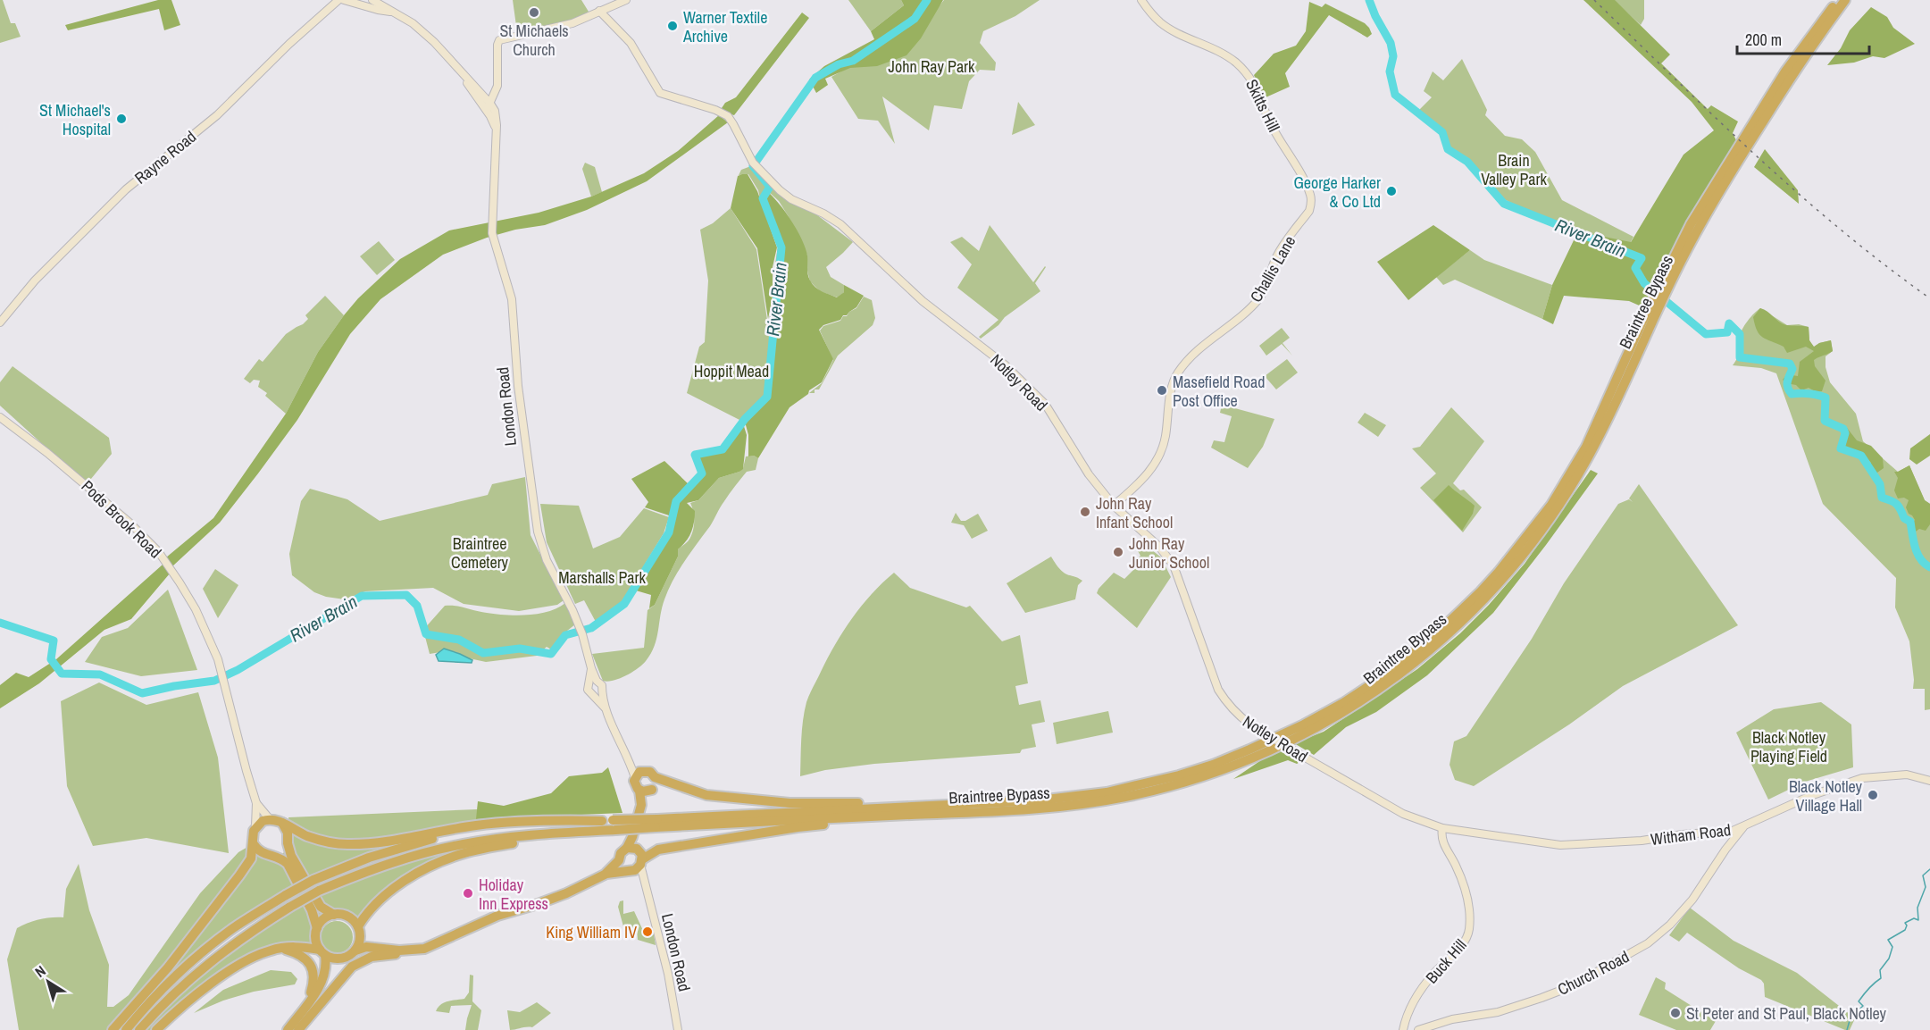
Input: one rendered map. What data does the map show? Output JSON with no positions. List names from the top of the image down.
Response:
{
  "streets": {
    "highway": ["Braintree Bypass"],
    "street": [
      "Skitts Hill",
      "Rayne Road",
      "Challis Lane",
      "Notley Road",
      "London Road",
      "Pods Brook Road",
      "Witham Road",
      "Buck Hill",
      "Church Road"
    ]
  },
  "crossings": [
    ["Skitts Hill", "Challis Lane"],
    ["Challis Lane", "Notley Road"],
    ["Notley Road", "Witham Road"],
    ["Notley Road", "Buck Hill"],
    ["Witham Road", "Buck Hill"],
    ["Witham Road", "Church Road"]
  ],
  "water": ["River Brain"],
  "parks": [
    "John Ray Park",
    "Brain Valley Park",
    "Hoppit Mead",
    "Braintree Cemetery",
    "Marshalls Park",
    "Black Notley Playing Field"
  ],
  "places": [
    "St Michaels Church",
    "Warner Textile Archive",
    "St Michael's Hospital",
    "George Harker & Co Ltd",
    "Masefield Road Post Office",
    "John Ray Infant School",
    "John Ray Junior School",
    "Black Notley Village Hall",
    "Holiday Inn Express",
    "King William IV",
    "St Peter and St Paul, Black Notley"
  ],
  "scale_bar": "200 m",
  "north": "top left"
}
